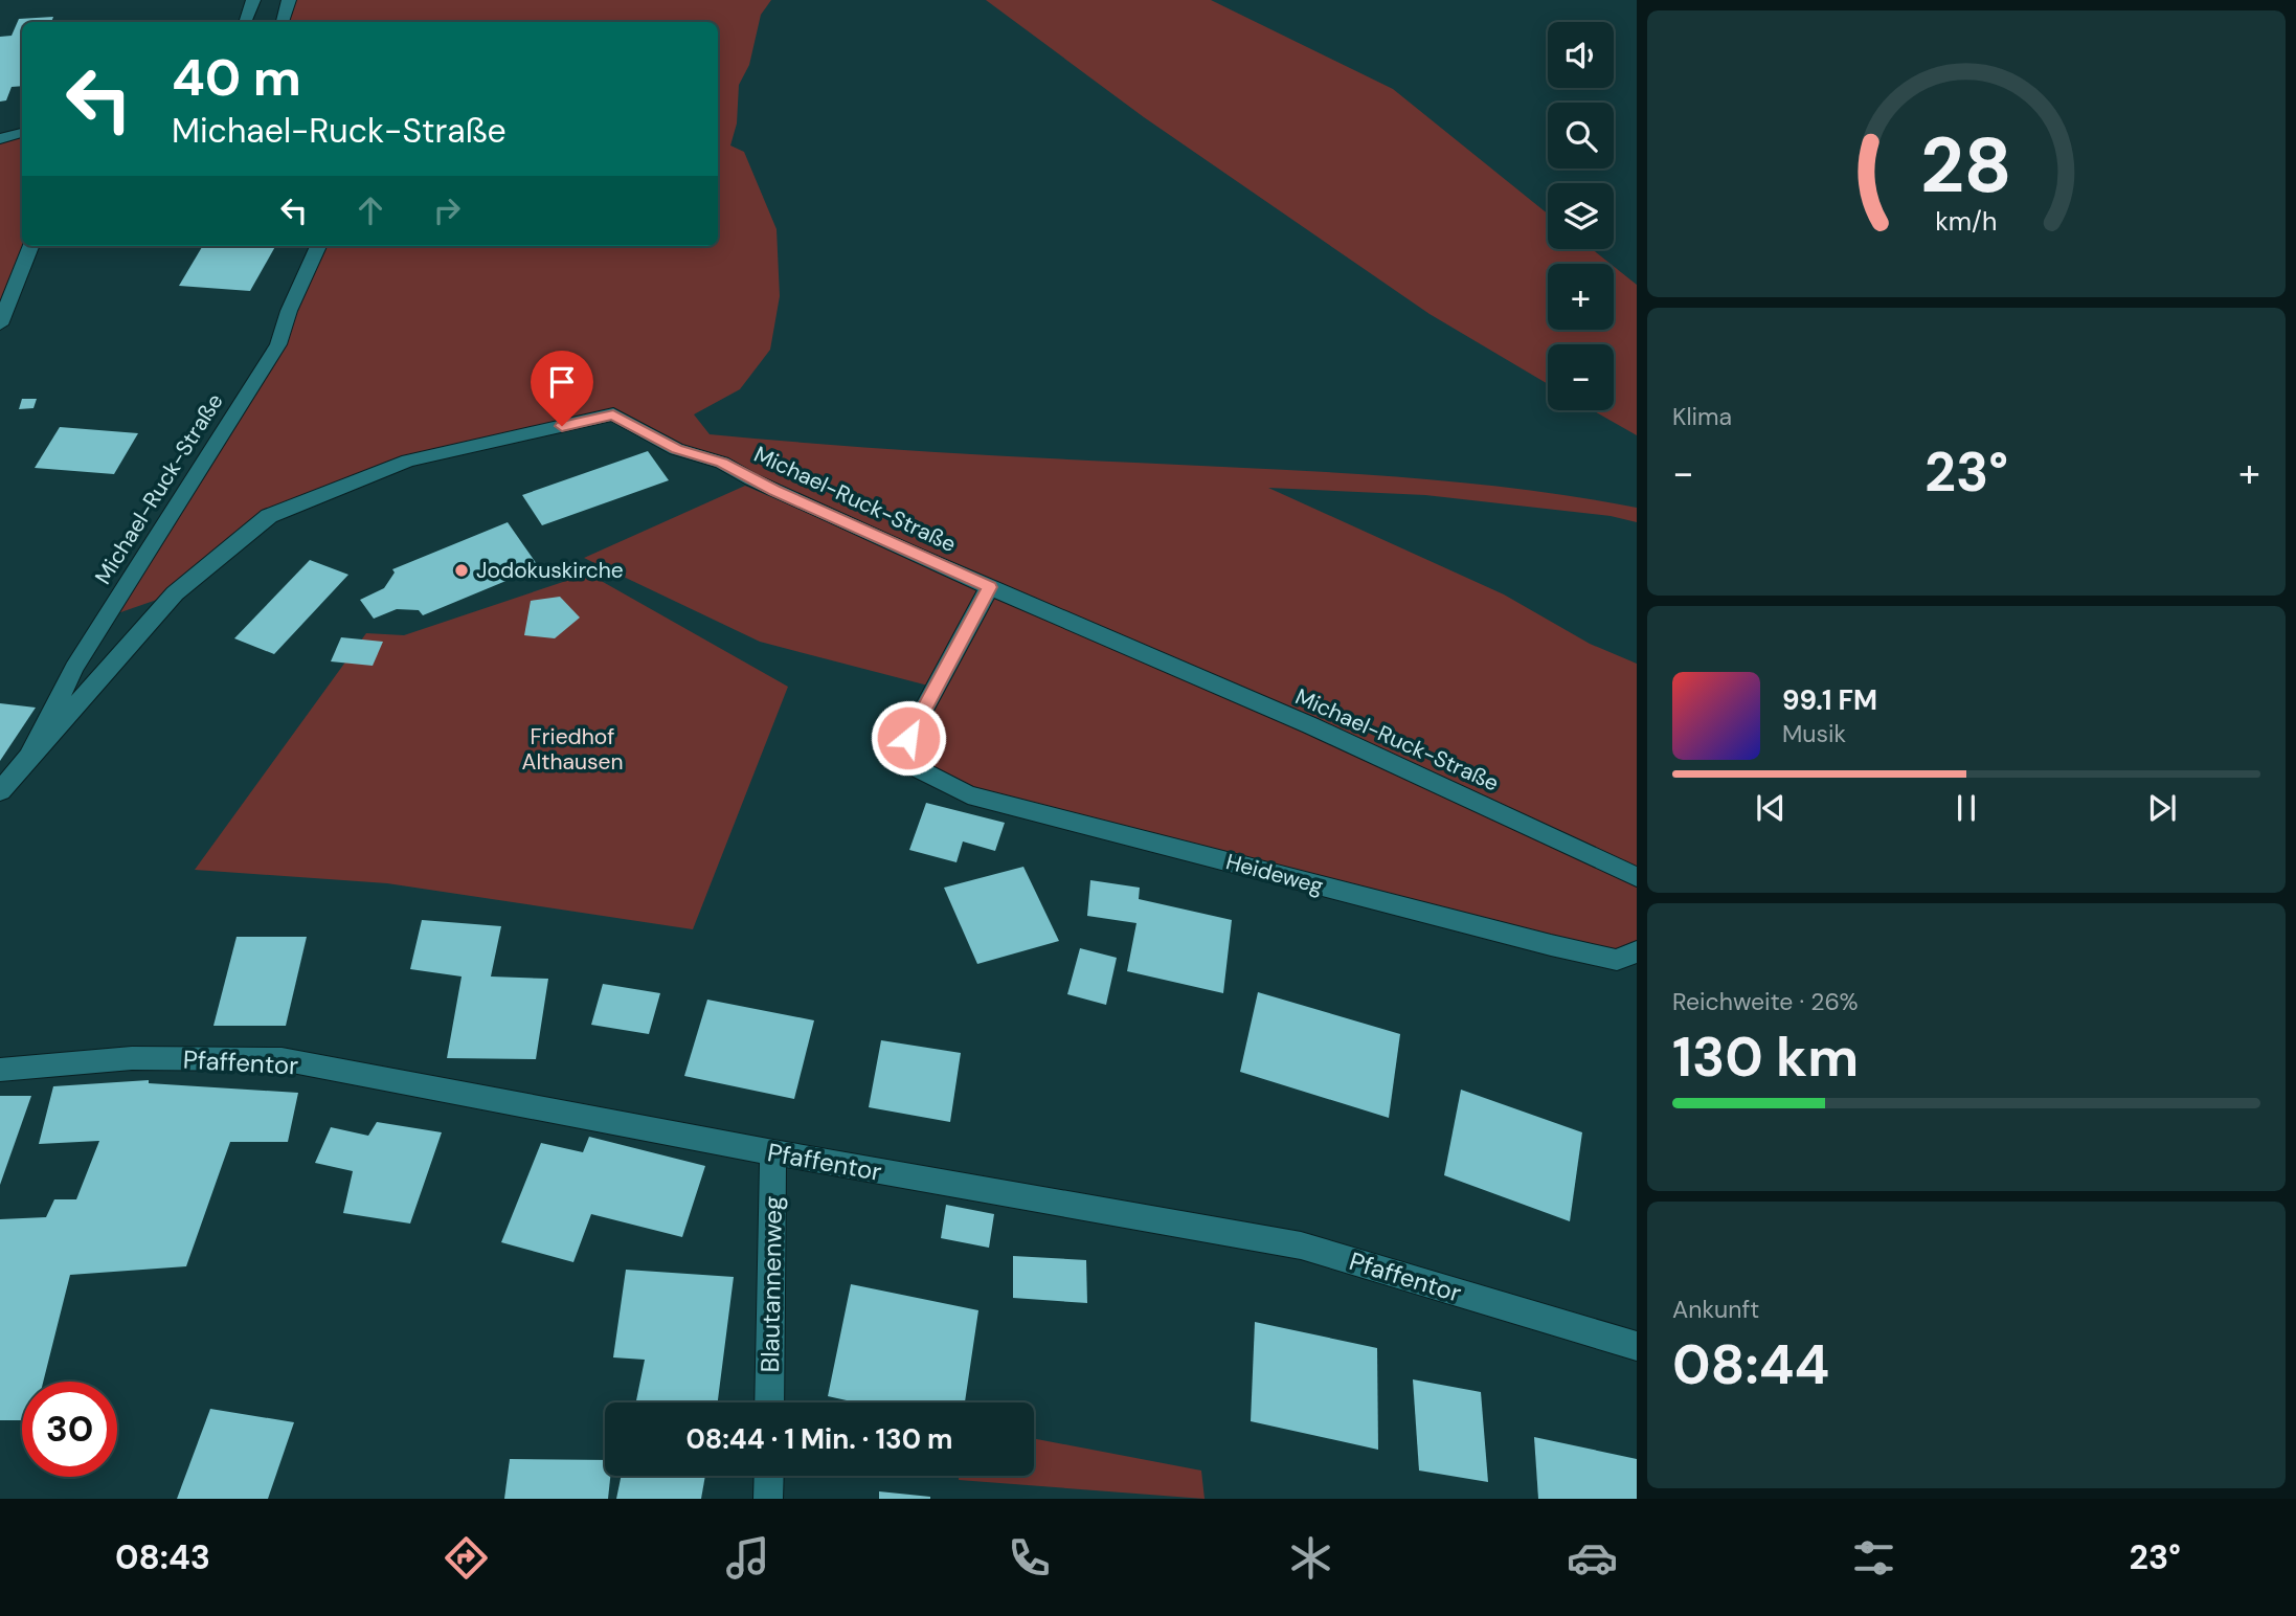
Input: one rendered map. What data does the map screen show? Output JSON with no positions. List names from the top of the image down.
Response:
{
  "streets": {
    "street": [
      "Michael-Ruck-Straße",
      "Heideweg",
      "Pfaffentor",
      "Blautannenweg"
    ]
  },
  "crossings": [
    ["Michael-Ruck-Straße", "Heideweg"],
    ["Pfaffentor", "Blautannenweg"]
  ],
  "parks": ["Friedhof Althausen"],
  "places": ["Jodokuskirche"],
  "page": {
    "map_buttons": ["+", "−"],
    "turn": ["40 m", "Michael-Ruck-Straße"],
    "tile": [
      "Klima",
      ["Reichweite · 26%", "130 km"],
      ["Ankunft", "08:44"]
    ],
    "heat": ["−", "23°", "+"],
    "song": ["99.1 FM", "Musik"],
    "limit": "30",
    "trip": "08:44 · 1 Min. · 130 m",
    "tabs": ["08:43", "23°"],
    "gauge": ["28", "km/h"]
  }
}
